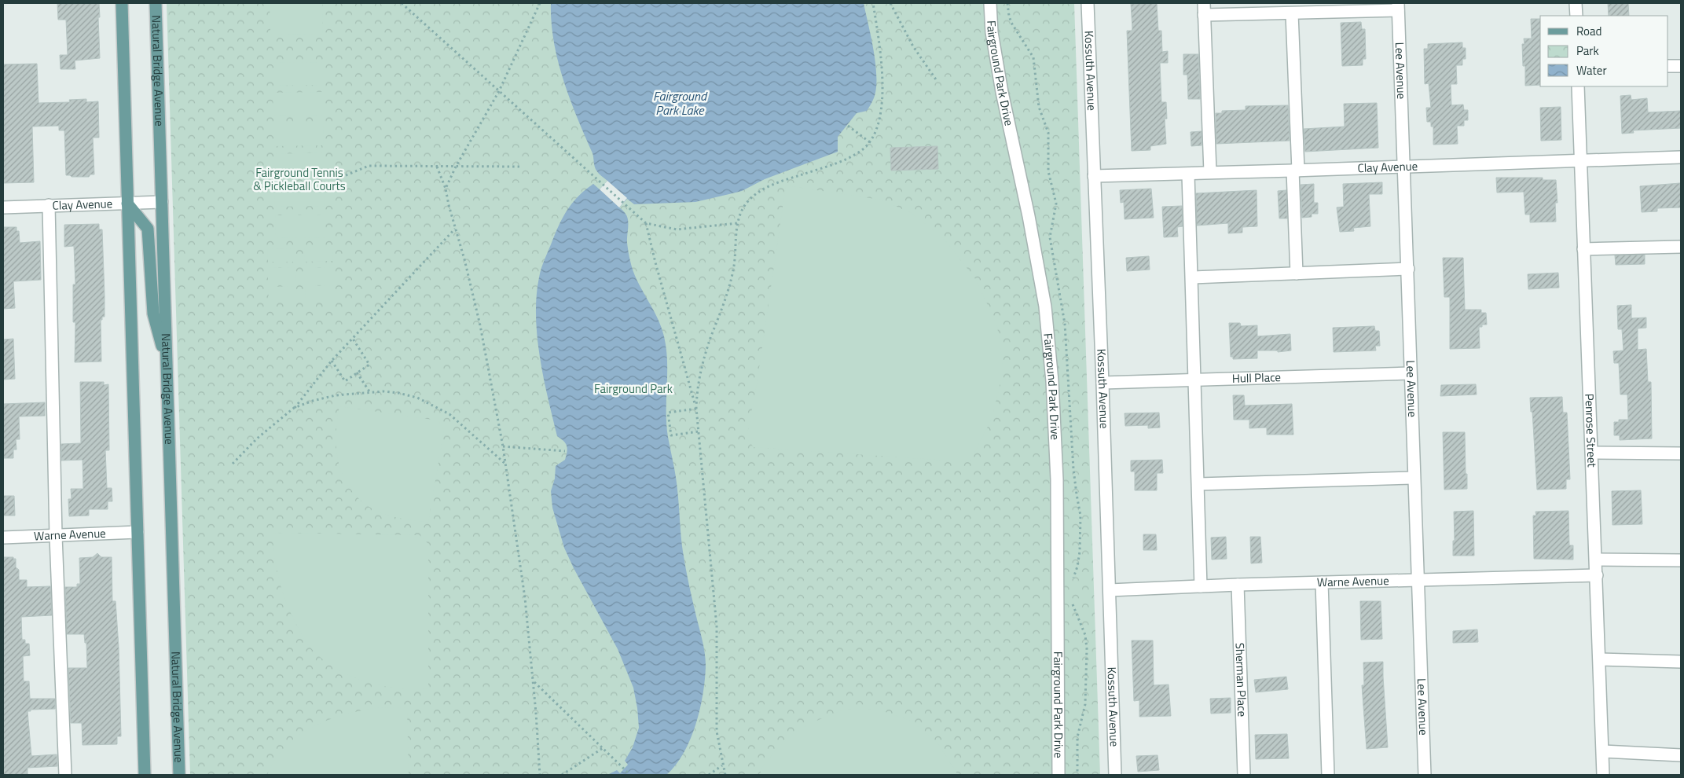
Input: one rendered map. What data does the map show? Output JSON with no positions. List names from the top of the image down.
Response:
{
  "streets": {
    "main road": ["Natural Bridge Avenue"],
    "street": [
      "Kossuth Avenue",
      "Lee Avenue",
      "Fairground Park Drive",
      "Clay Avenue",
      "Hull Place",
      "Penrose Street",
      "Warne Avenue",
      "Sherman Place"
    ]
  },
  "crossings": [
    ["Natural Bridge Avenue", "Clay Avenue"],
    ["Kossuth Avenue", "Clay Avenue"],
    ["Kossuth Avenue", "Hull Place"],
    ["Kossuth Avenue", "Warne Avenue"],
    ["Lee Avenue", "Clay Avenue"],
    ["Lee Avenue", "Hull Place"],
    ["Lee Avenue", "Warne Avenue"],
    ["Clay Avenue", "Penrose Street"],
    ["Penrose Street", "Warne Avenue"],
    ["Warne Avenue", "Sherman Place"]
  ],
  "water": ["Fairground Park Lake"],
  "parks": ["Fairground Tennis & Pickleball Courts", "Fairground Park"],
  "legend": ["Road", "Park", "Water"]
}
